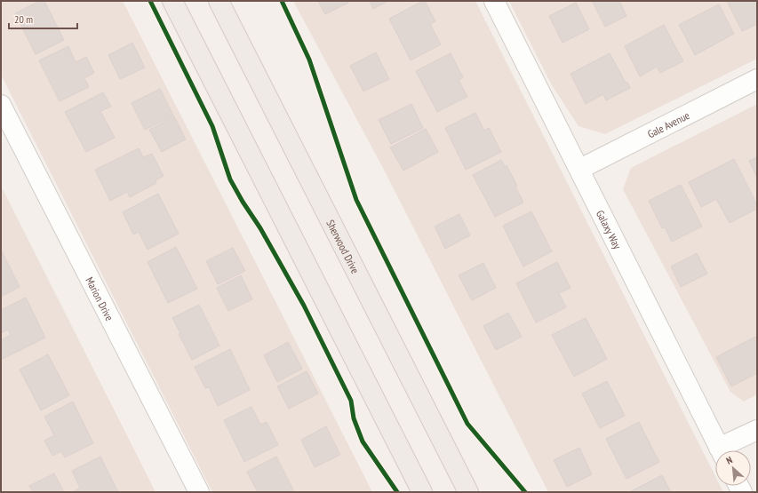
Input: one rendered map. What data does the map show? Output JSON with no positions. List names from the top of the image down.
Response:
{
  "streets": {
    "main road": ["Sherwood Drive"],
    "street": ["Gale Avenue", "Galaxy Way", "Marion Drive"]
  },
  "crossings": [
    ["Gale Avenue", "Galaxy Way"]
  ],
  "scale_bar": "20 m",
  "north": "top left"
}
